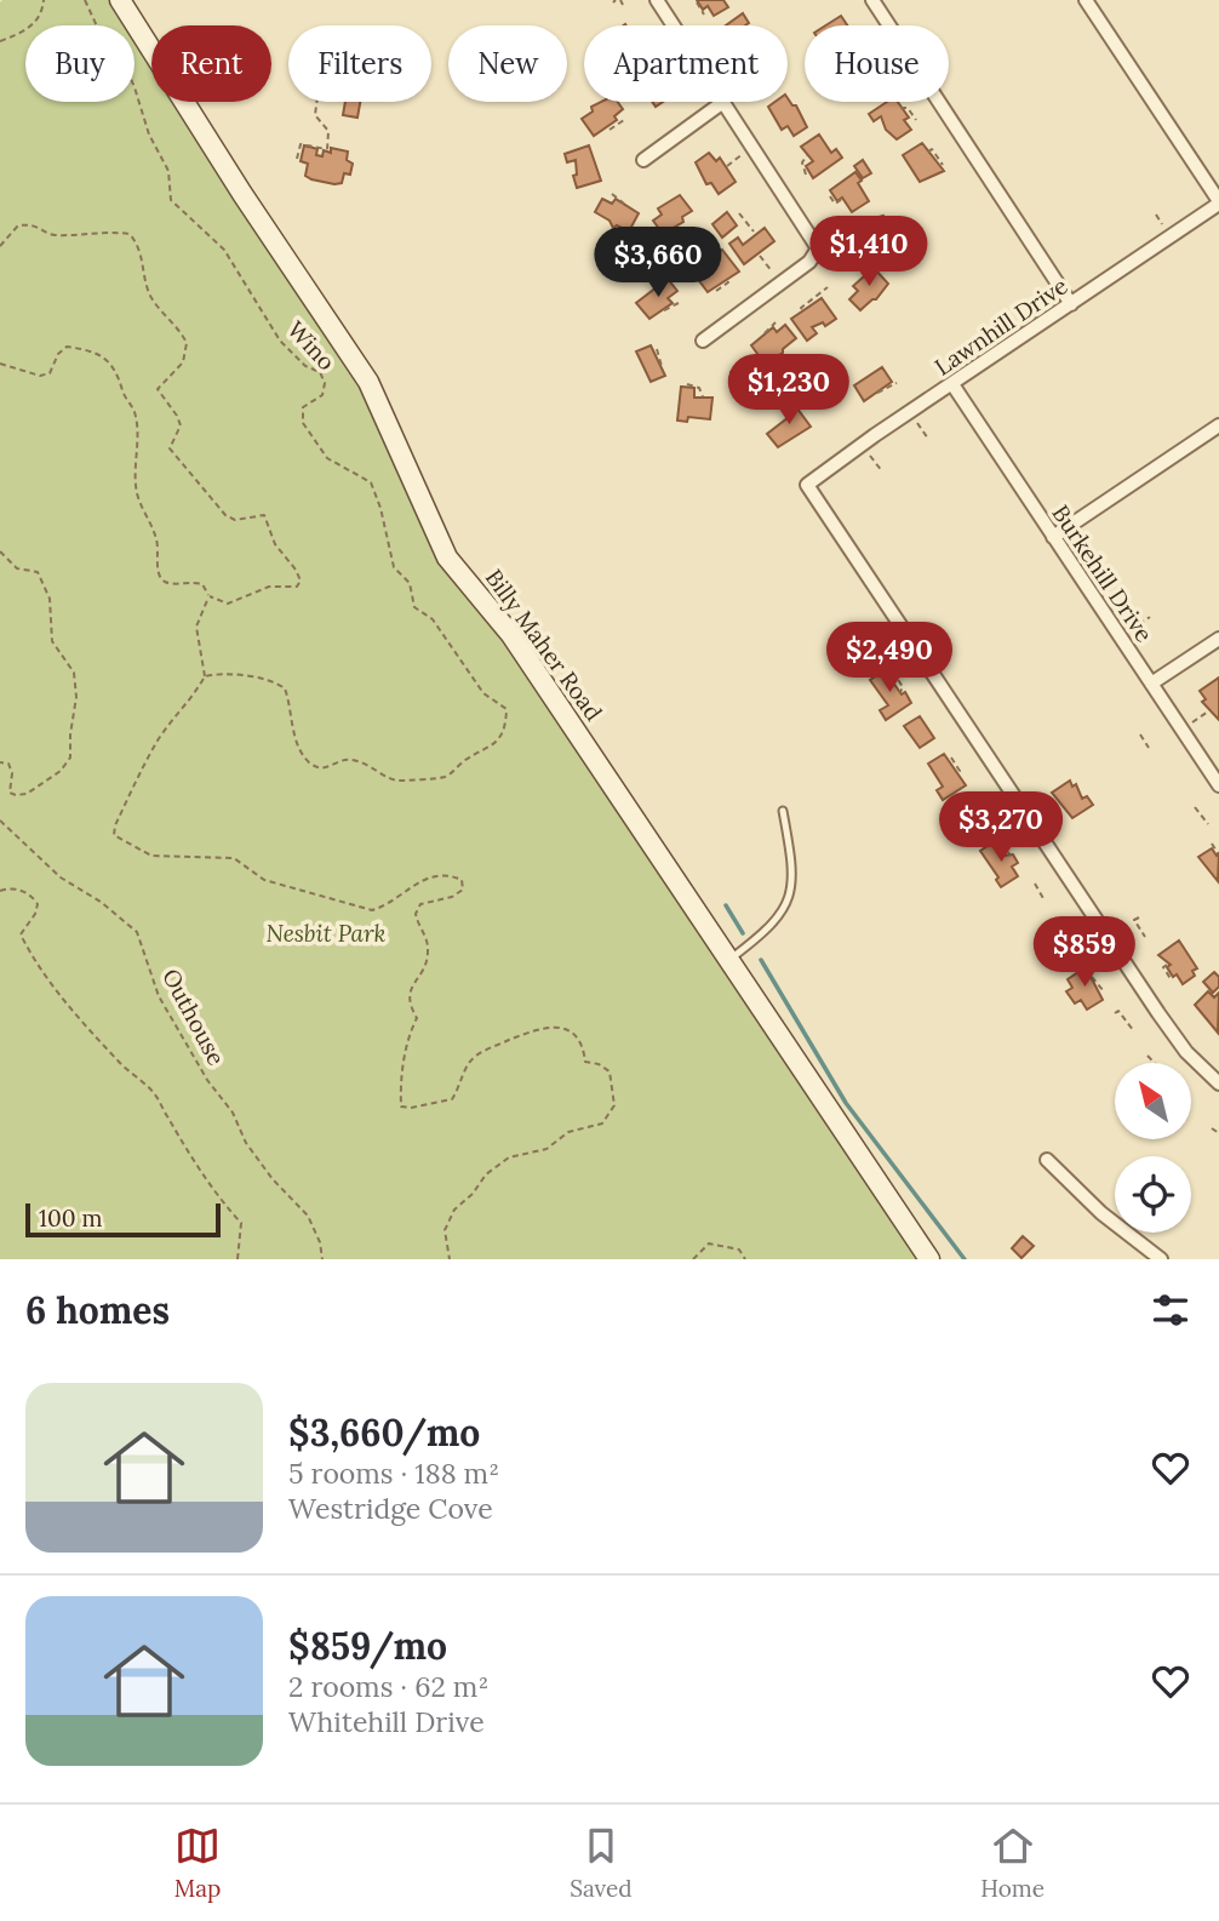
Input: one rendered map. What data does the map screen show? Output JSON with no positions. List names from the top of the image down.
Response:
{
  "streets": {
    "main road": ["Billy Maher Road"],
    "street": ["Lawnhill Drive", "Burkehill Drive"],
    "path": ["Wino", "Outhouse"]
  },
  "crossings": [
    ["Lawnhill Drive", "Burkehill Drive"]
  ],
  "parks": ["Nesbit Park"],
  "scale_bar": "100 m",
  "north": "top left",
  "page": {
    "chip": [
      "Buy",
      "Rent",
      "Filters",
      "New",
      "Apartment",
      "House"
    ],
    "price": [
      "$1,410",
      "$3,660",
      "$1,230",
      "$2,490",
      "$3,270",
      "$859"
    ],
    "scale": "100 m",
    "heading": "6 homes",
    "list": [
      {
        "name": "$3,660/mo",
        "note": "5 rooms · 188 m² · Westridge Cove"
      },
      {
        "name": "$859/mo",
        "note": "2 rooms · 62 m² · Whitehill Drive"
      }
    ],
    "tabs": ["Map", "Saved", "Home"]
  }
}
